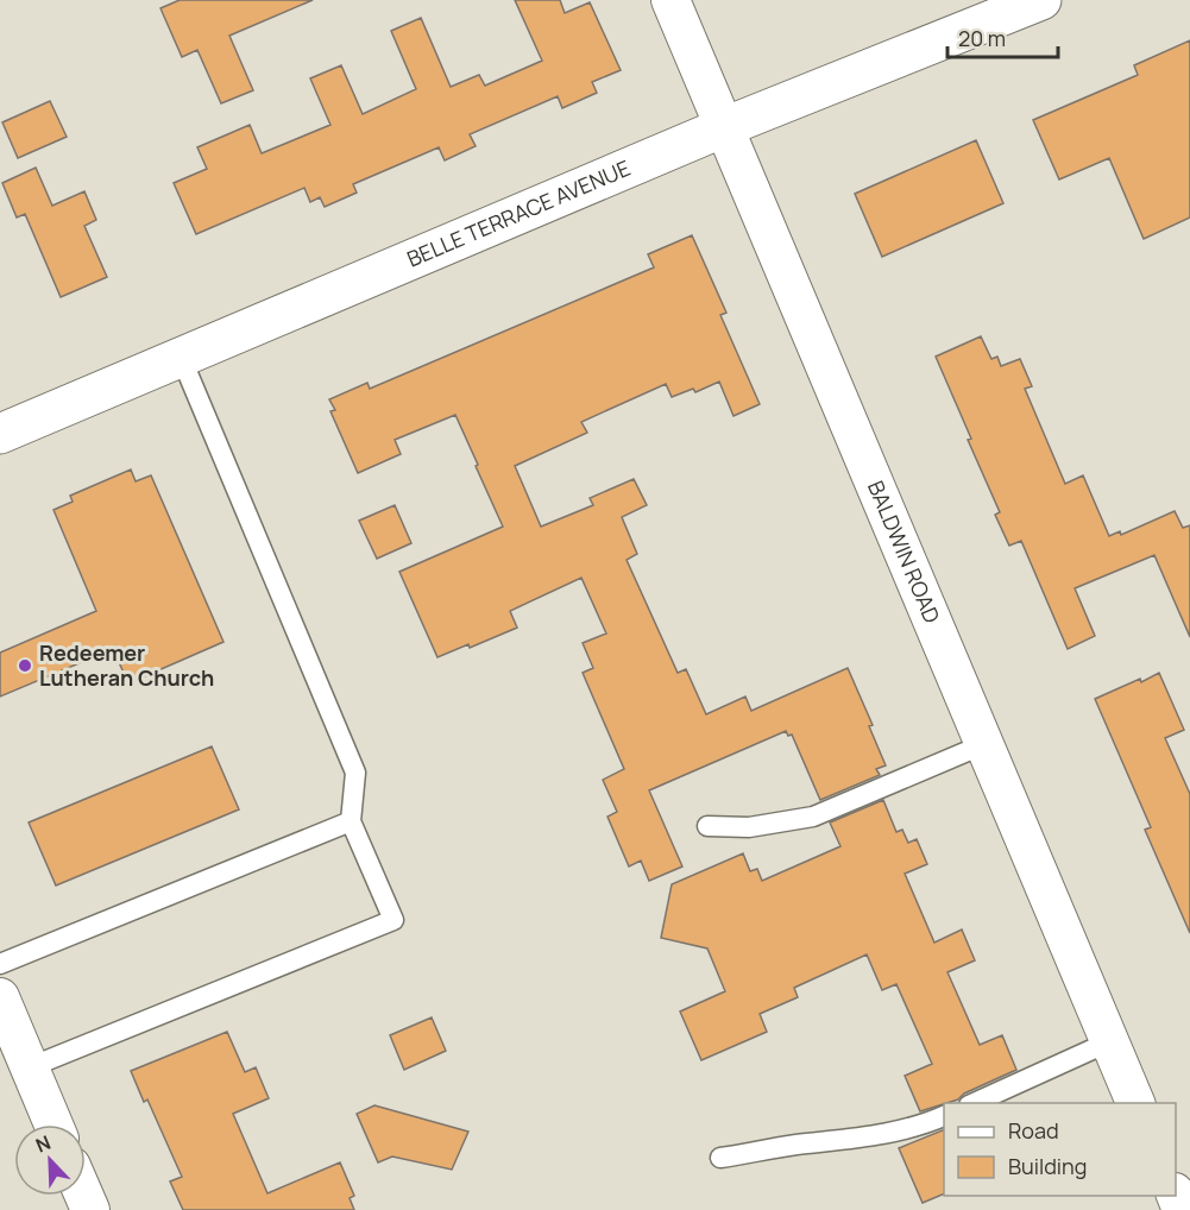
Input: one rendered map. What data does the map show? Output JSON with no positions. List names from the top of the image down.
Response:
{
  "streets": {
    "street": ["BELLE TERRACE AVENUE", "BALDWIN ROAD"]
  },
  "crossings": [
    ["BELLE TERRACE AVENUE", "BALDWIN ROAD"]
  ],
  "places": ["Redeemer Lutheran Church"],
  "legend": ["Road", "Building"],
  "scale_bar": "20 m",
  "north": "top left"
}
